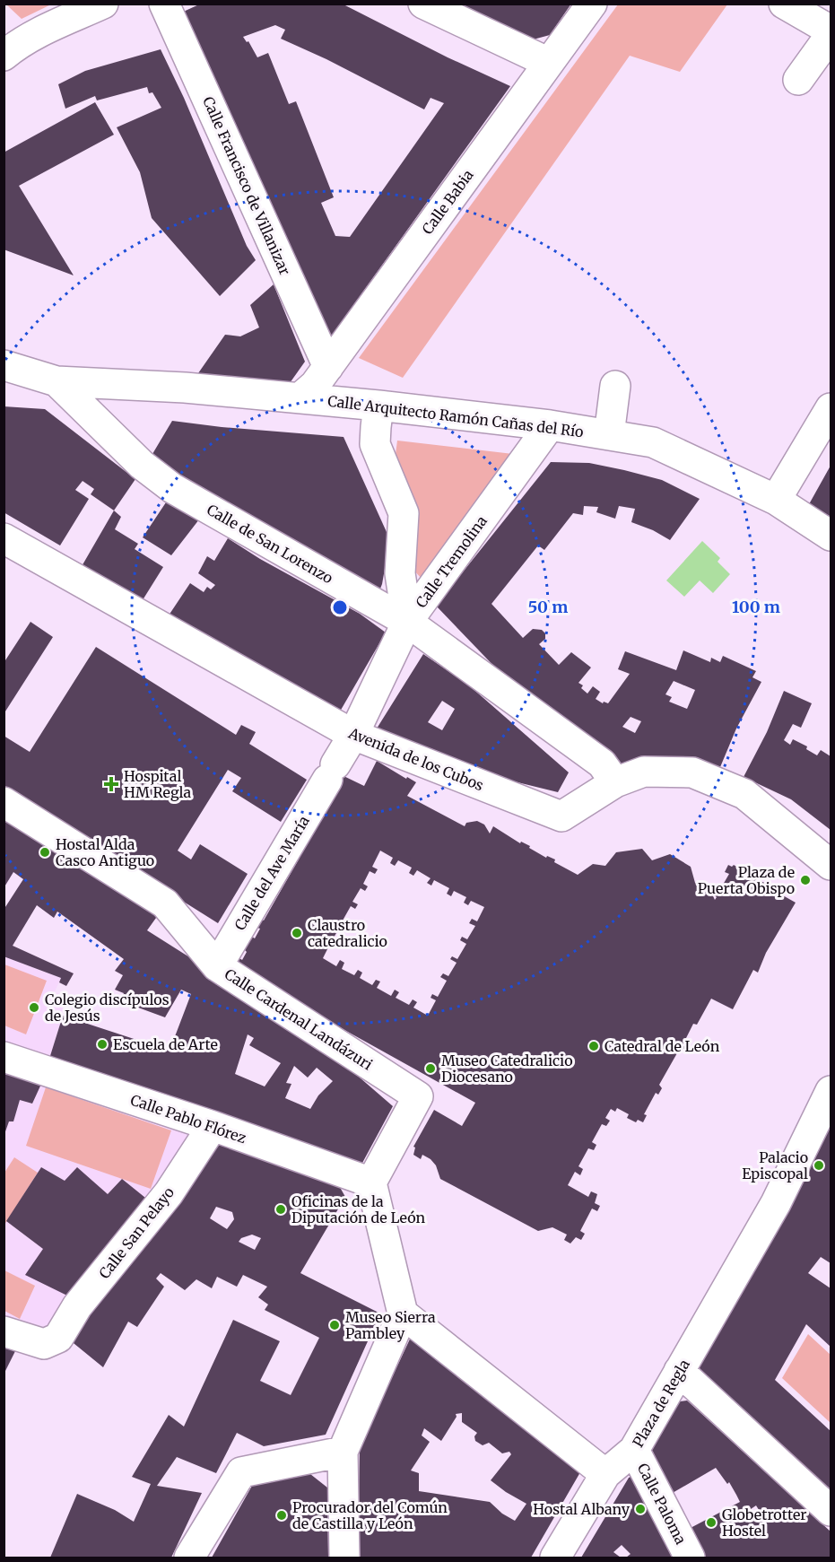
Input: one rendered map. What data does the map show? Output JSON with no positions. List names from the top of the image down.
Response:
{
  "streets": {
    "street": [
      "Calle Francisco de Villanizar",
      "Calle Babia",
      "Calle Arquitecto Ramón Cañas del Río",
      "Calle de San Lorenzo",
      "Calle Tremolina",
      "Avenida de los Cubos",
      "Calle del Ave María",
      "Calle Cardenal Landázuri",
      "Calle Pablo Flórez",
      "Calle San Pelayo",
      "Plaza de Regla",
      "Calle Paloma"
    ]
  },
  "crossings": [
    ["Calle Francisco de Villanizar", "Calle Babia"],
    ["Calle Babia", "Calle Arquitecto Ramón Cañas del Río"],
    ["Calle Arquitecto Ramón Cañas del Río", "Calle de San Lorenzo"],
    ["Calle Arquitecto Ramón Cañas del Río", "Calle Tremolina"],
    ["Calle de San Lorenzo", "Calle Tremolina"],
    ["Calle de San Lorenzo", "Avenida de los Cubos"],
    ["Calle de San Lorenzo", "Calle del Ave María"],
    ["Calle Tremolina", "Calle del Ave María"],
    ["Avenida de los Cubos", "Calle del Ave María"],
    ["Calle del Ave María", "Calle Cardenal Landázuri"],
    ["Calle Cardenal Landázuri", "Calle Pablo Flórez"],
    ["Calle Pablo Flórez", "Calle San Pelayo"],
    ["Plaza de Regla", "Calle Paloma"]
  ],
  "places": {
    "health": ["Hospital HM Regla"],
    "other": [
      "Hostal Alda Casco Antiguo",
      "Plaza de Puerta Obispo",
      "Claustro catedralicio",
      "Colegio discípulos de Jesús",
      "Escuela de Arte",
      "Catedral de León",
      "Museo Catedralicio Diocesano",
      "Palacio Episcopal",
      "Oficinas de la Diputación de León",
      "Museo Sierra Pambley",
      "Hostal Albany",
      "Procurador del Común de Castilla y León",
      "Globetrotter Hostel"
    ]
  },
  "rings": ["50 m", "100 m"]
}
